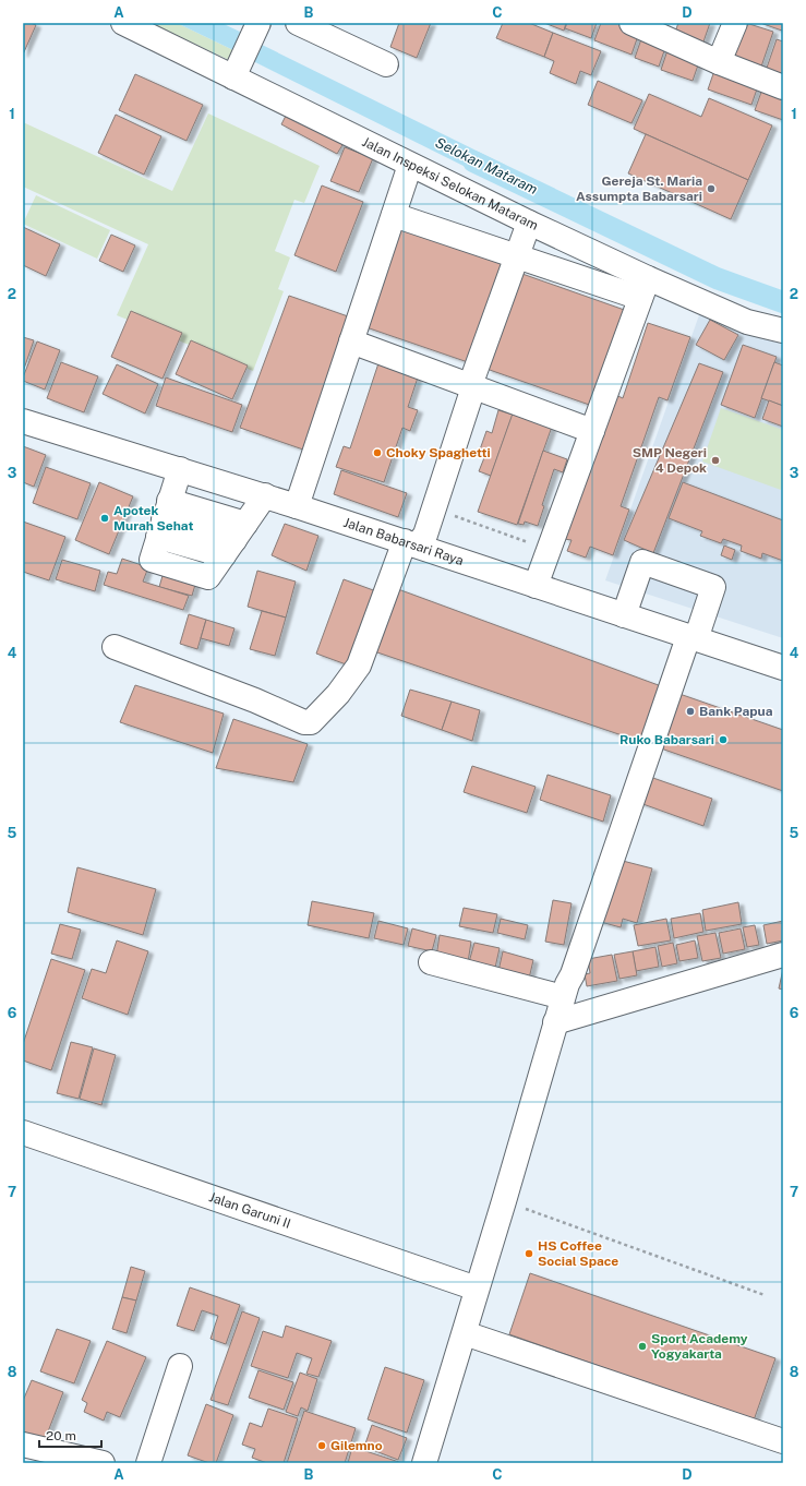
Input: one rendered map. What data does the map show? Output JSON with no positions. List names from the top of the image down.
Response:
{
  "streets": {
    "street": ["Jalan Inspeksi Selokan Mataram", "Jalan Babarsari Raya", "Jalan Garuni II"]
  },
  "water": ["Selokan Mataram"],
  "places": [
    "Gereja St. Maria Assumpta Babarsari",
    "Choky Spaghetti",
    "SMP Negeri 4 Depok",
    "Apotek Murah Sehat",
    "Bank Papua",
    "Ruko Babarsari",
    "HS Coffee Social Space",
    "Sport Academy Yogyakarta",
    "Gilemno"
  ],
  "scale_bar": "20 m",
  "grid": {
    "columns": [
      "A",
      "B",
      "C",
      "D"
    ],
    "rows": [
      "1",
      "2",
      "3",
      "4",
      "5",
      "6",
      "7",
      "8"
    ]
  }
}
